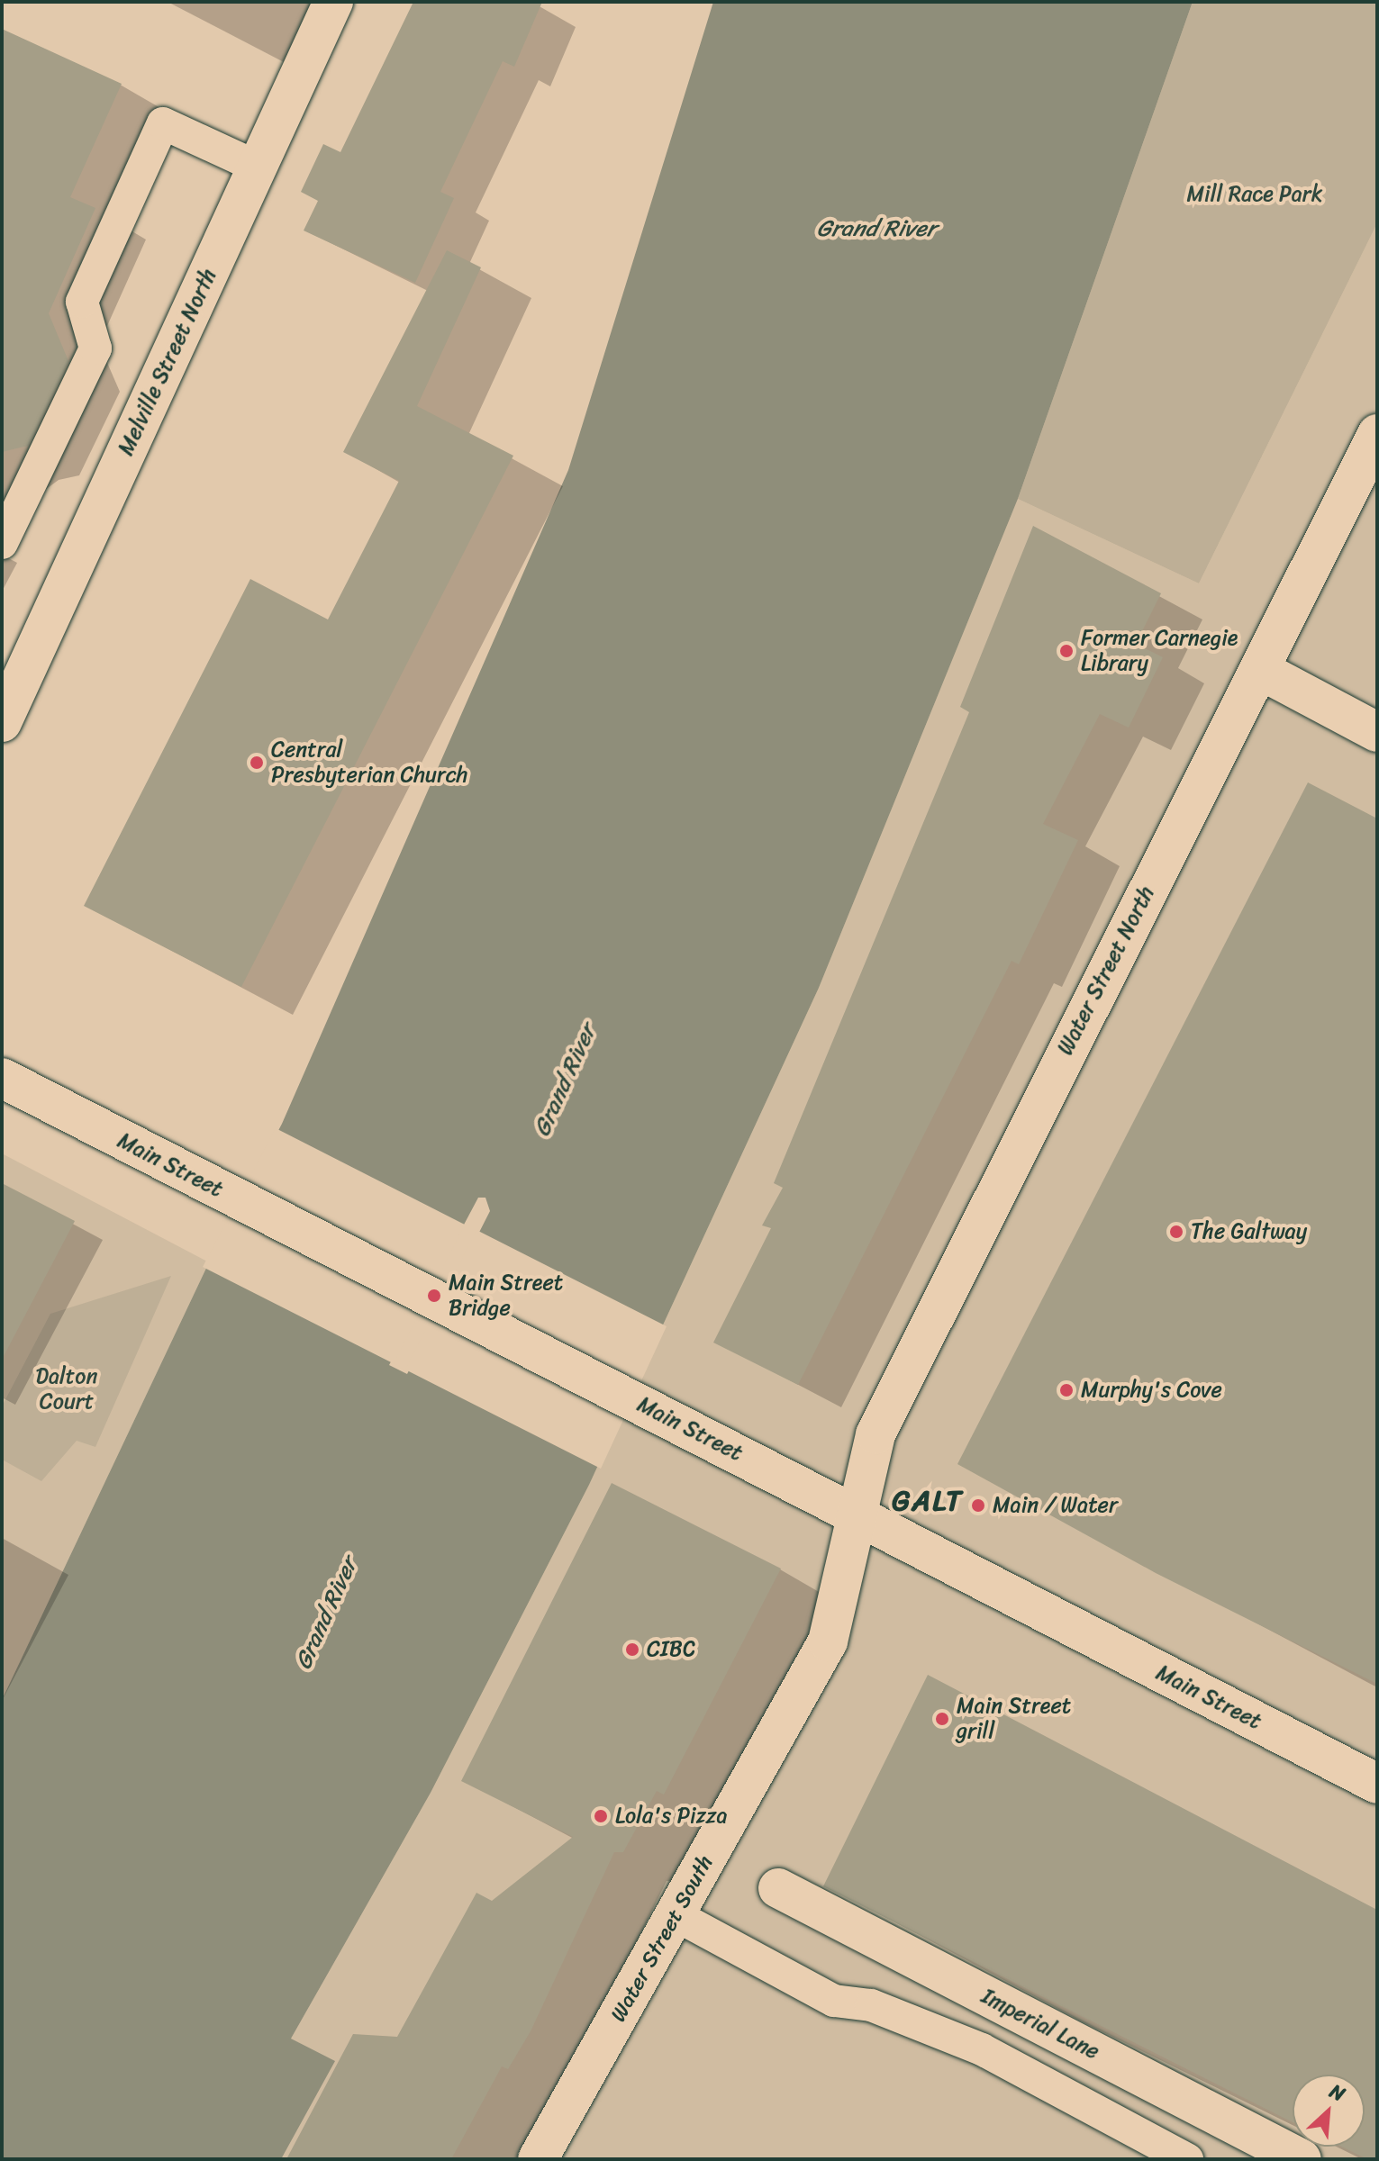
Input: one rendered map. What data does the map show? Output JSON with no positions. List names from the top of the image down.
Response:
{
  "streets": {
    "main road": [
      "Melville Street North",
      "Water Street North",
      "Main Street",
      "Water Street South",
      "Imperial Lane"
    ]
  },
  "crossings": [
    ["Water Street North", "Main Street"],
    ["Water Street North", "Water Street South"],
    ["Main Street", "Water Street South"]
  ],
  "districts": ["GALT"],
  "water": ["Grand River"],
  "parks": ["Mill Race Park", "Dalton Court"],
  "places": [
    "Former Carnegie Library",
    "Central Presbyterian Church",
    "The Galtway",
    "Main Street Bridge",
    "Murphy's Cove",
    "Main / Water",
    "CIBC",
    "Main Street grill",
    "Lola's Pizza"
  ],
  "north": "top right"
}
